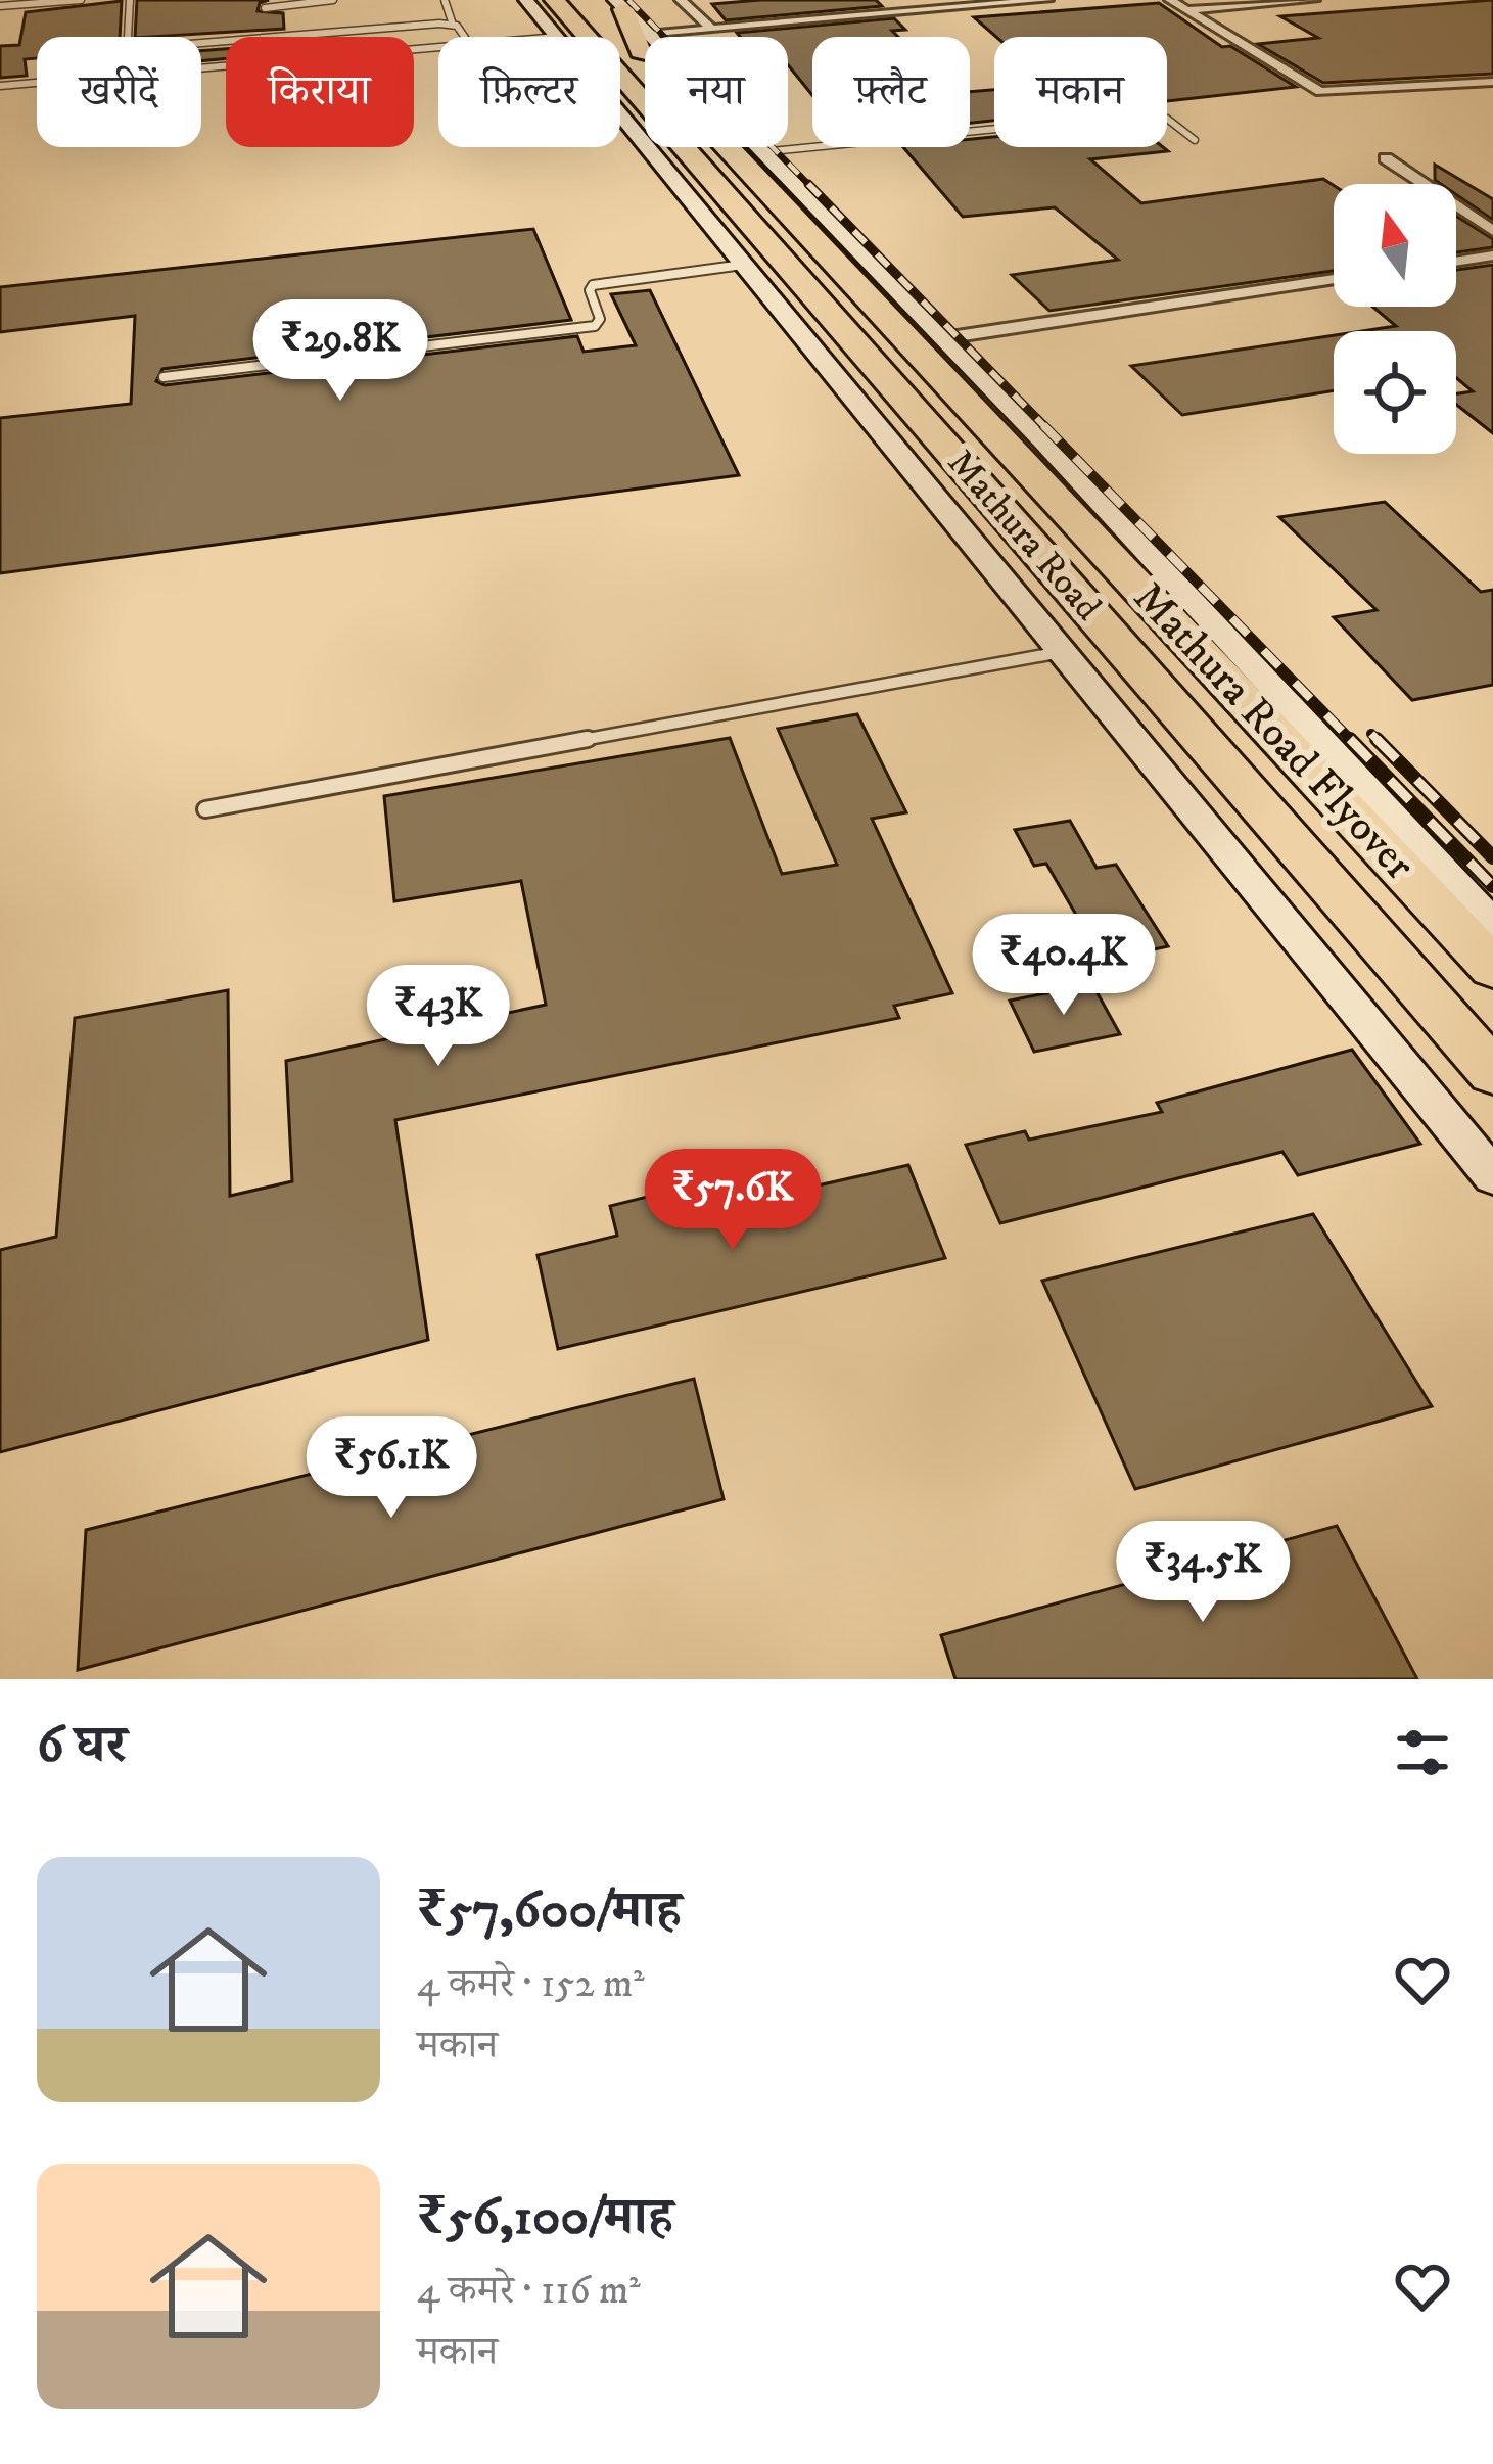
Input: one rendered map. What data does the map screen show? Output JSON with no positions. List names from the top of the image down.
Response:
{
  "streets": {
    "highway": ["Mathura Road", "Mathura Road Flyover"]
  },
  "crossings": [
    ["Mathura Road", "Mathura Road Flyover"]
  ],
  "north": "top",
  "page": {
    "chip": [
      "खरीदें",
      "किराया",
      "फ़िल्टर",
      "नया",
      "फ़्लैट",
      "मकान"
    ],
    "price": [
      "₹29.8K",
      "₹40.4K",
      "₹43K",
      "₹57.6K",
      "₹56.1K",
      "₹34.5K"
    ],
    "heading": "6 घर",
    "list": [
      {
        "name": "₹57,600/माह",
        "note": "4 कमरे · 152 m² · मकान"
      },
      {
        "name": "₹56,100/माह",
        "note": "4 कमरे · 116 m² · मकान"
      }
    ]
  }
}
